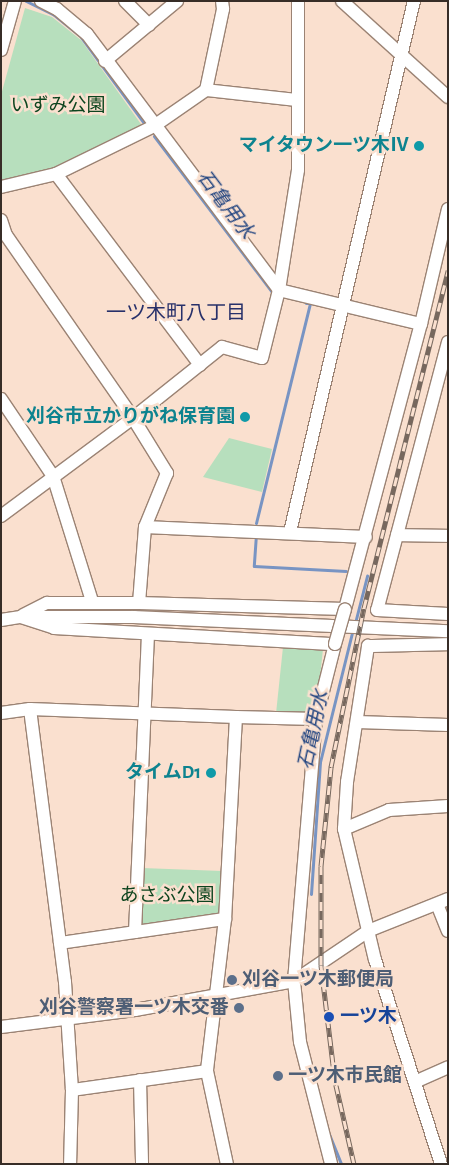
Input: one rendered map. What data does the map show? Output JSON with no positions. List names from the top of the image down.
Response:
{
  "districts": ["一ツ木町八丁目"],
  "water": ["石亀用水"],
  "parks": ["いずみ公園", "あさぶ公園"],
  "places": [
    "マイタウン一ツ木Ⅳ",
    "刈谷市立かりがね保育園",
    "タイムD1",
    "刈谷一ツ木郵便局",
    "刈谷警察署一ツ木交番",
    "一ツ木",
    "一ツ木市民館"
  ]
}
